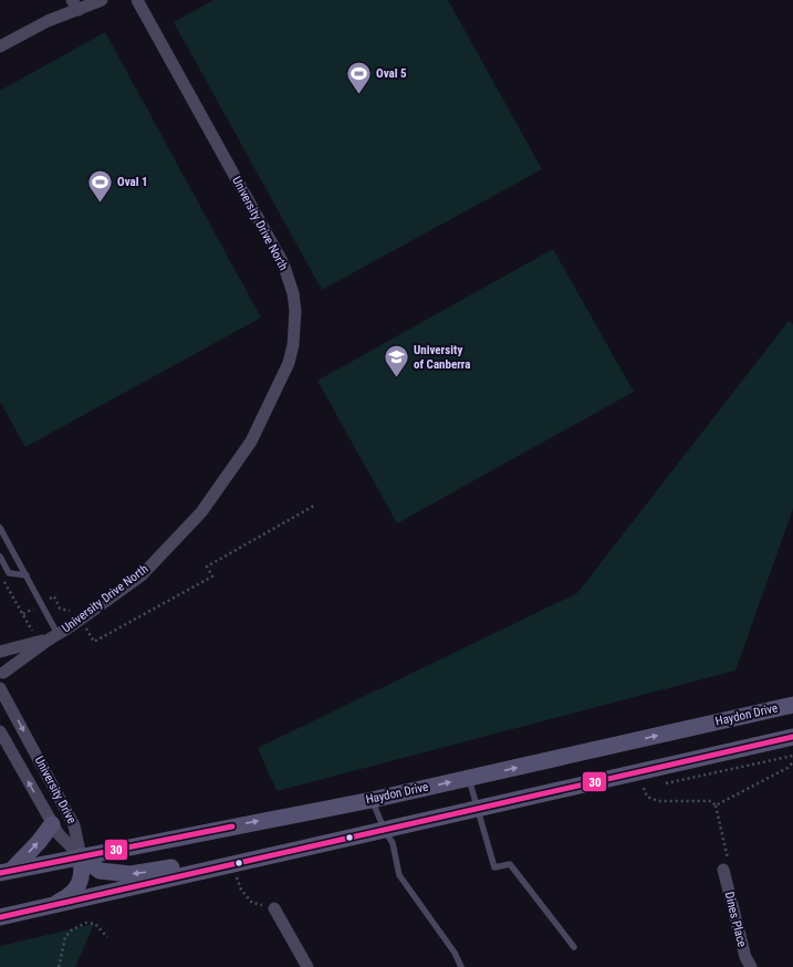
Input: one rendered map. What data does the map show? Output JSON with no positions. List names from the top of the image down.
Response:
{
  "streets": {
    "main road": ["Haydon Drive"],
    "street": ["University Drive North", "University Drive", "Dines Place"]
  },
  "crossings": [
    ["Haydon Drive", "University Drive"]
  ],
  "places": {
    "sports": ["Oval 5", "Oval 1"],
    "school or university": ["University of Canberra"]
  },
  "lines": ["transit line 30"]
}
